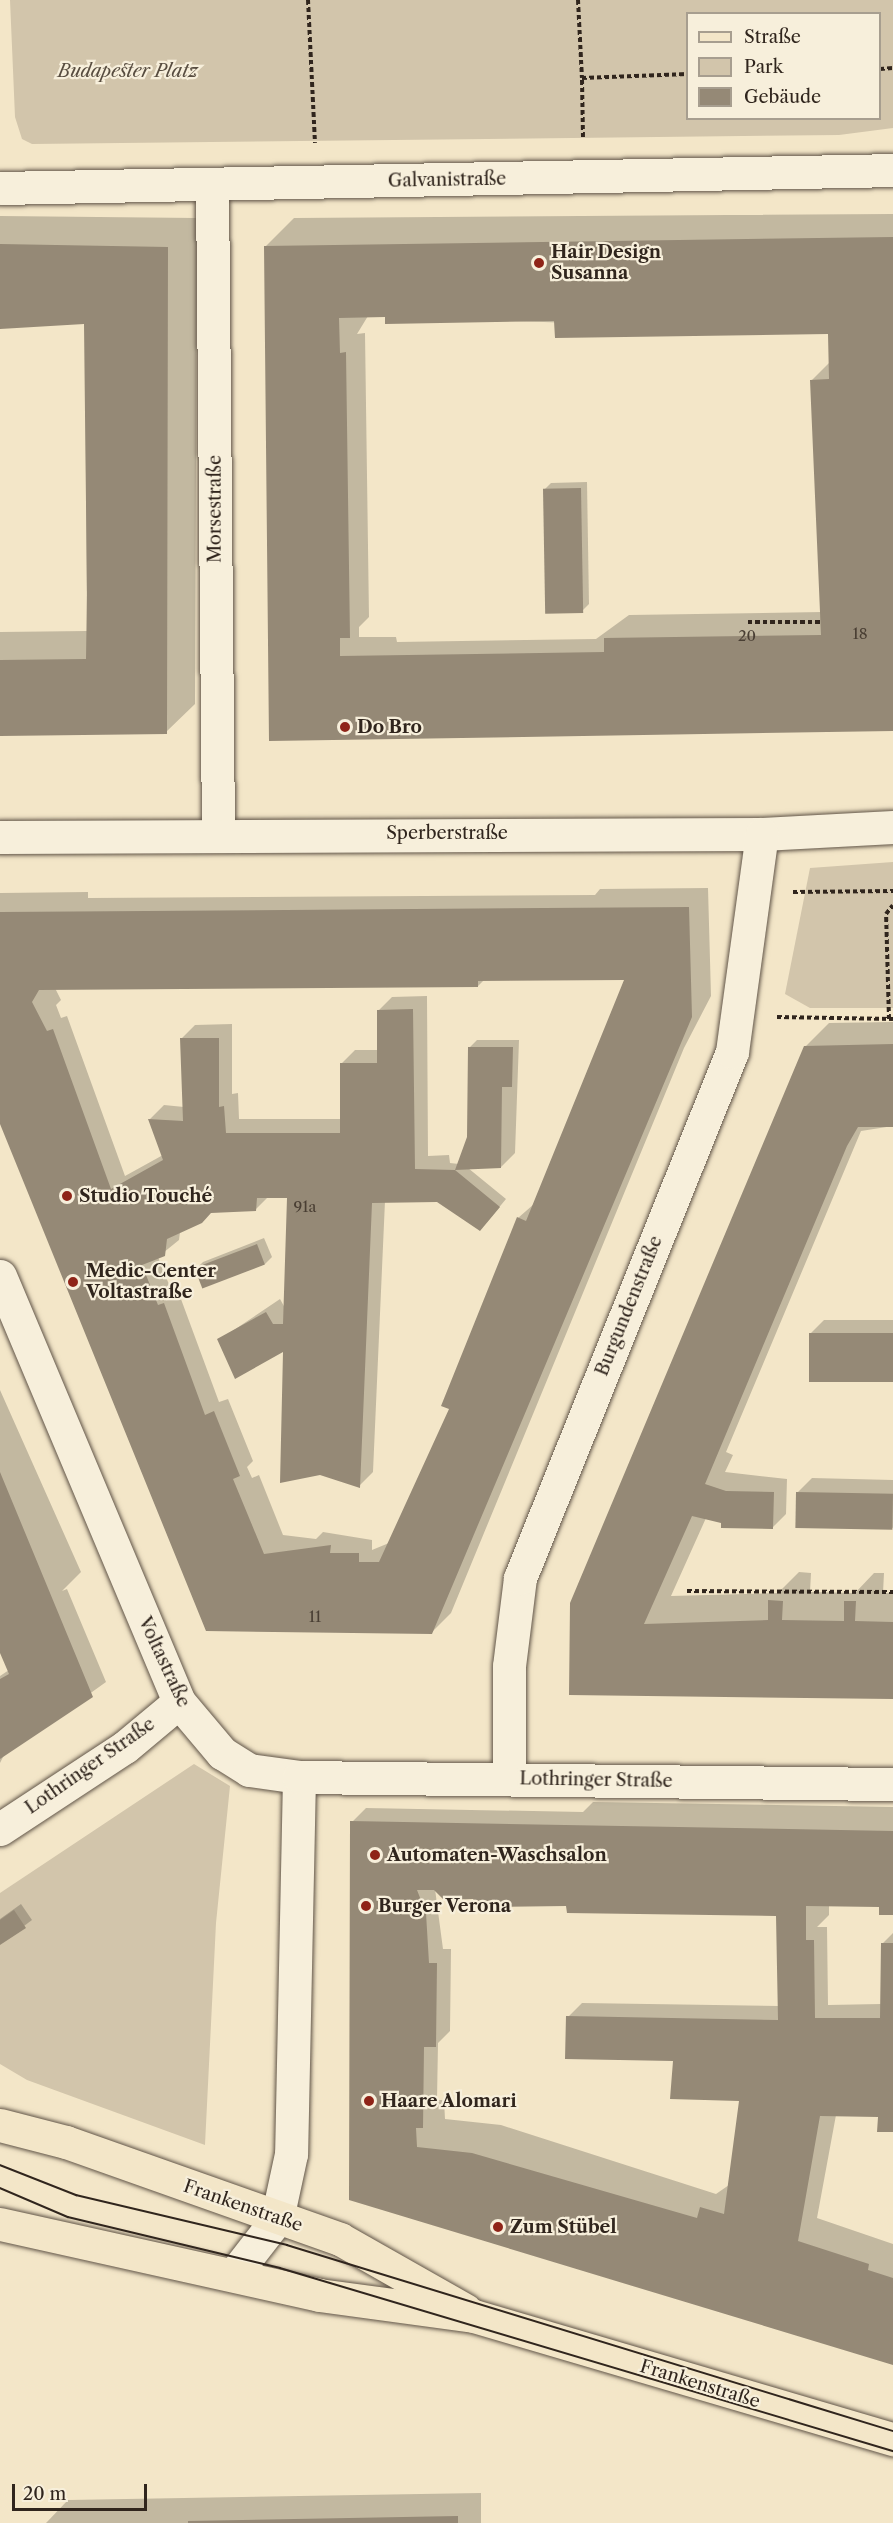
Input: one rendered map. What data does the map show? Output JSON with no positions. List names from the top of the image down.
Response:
{
  "streets": {
    "main road": ["Frankenstraße"],
    "street": [
      "Galvanistraße",
      "Morsestraße",
      "Sperberstraße",
      "Burgundenstraße",
      "Voltastraße",
      "Lothringer Straße"
    ]
  },
  "crossings": [
    ["Galvanistraße", "Morsestraße"],
    ["Morsestraße", "Sperberstraße"],
    ["Sperberstraße", "Burgundenstraße"],
    ["Burgundenstraße", "Lothringer Straße"],
    ["Voltastraße", "Lothringer Straße"]
  ],
  "parks": ["Budapester Platz"],
  "places": [
    "Hair Design Susanna",
    "Do Bro",
    "Studio Touché",
    "Medic-Center Voltastraße",
    "Automaten-Waschsalon",
    "Burger Verona",
    "Haare Alomari",
    "Zum Stübel"
  ],
  "house_numbers": [
    "18",
    "20",
    "91a",
    "11"
  ],
  "legend": ["Straße", "Park", "Gebäude"],
  "scale_bar": "20 m"
}
